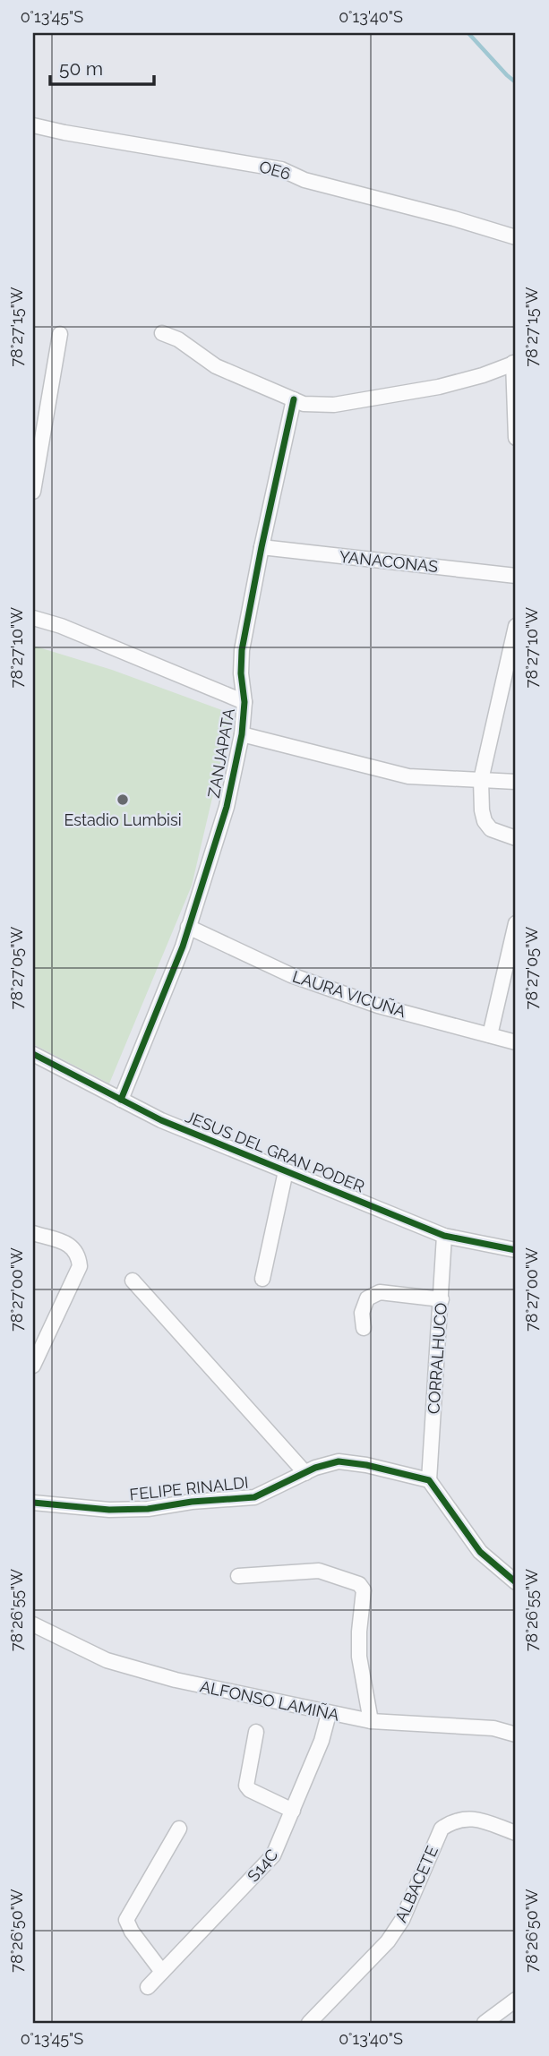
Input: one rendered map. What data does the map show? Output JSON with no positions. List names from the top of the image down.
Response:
{
  "streets": {
    "street": [
      "OE6",
      "YANACONAS",
      "ZANJAPATA",
      "LAURA VICUÑA",
      "JESUS DEL GRAN PODER",
      "CORRALHUCO",
      "FELIPE RINALDI",
      "ALFONSO LAMIÑA",
      "S14C",
      "ALBACETE"
    ]
  },
  "crossings": [
    ["YANACONAS", "ZANJAPATA"],
    ["ZANJAPATA", "LAURA VICUÑA"],
    ["ZANJAPATA", "JESUS DEL GRAN PODER"],
    ["JESUS DEL GRAN PODER", "CORRALHUCO"],
    ["CORRALHUCO", "FELIPE RINALDI"],
    ["ALFONSO LAMIÑA", "S14C"]
  ],
  "places": ["Estadio Lumbisi"],
  "scale_bar": "50 m",
  "coordinates": [
    "0°13'45\"S",
    "0°13'40\"S",
    "78°27'15\"W",
    "78°27'10\"W",
    "78°27'05\"W",
    "78°27'00\"W",
    "78°26'55\"W",
    "78°26'50\"W"
  ]
}
